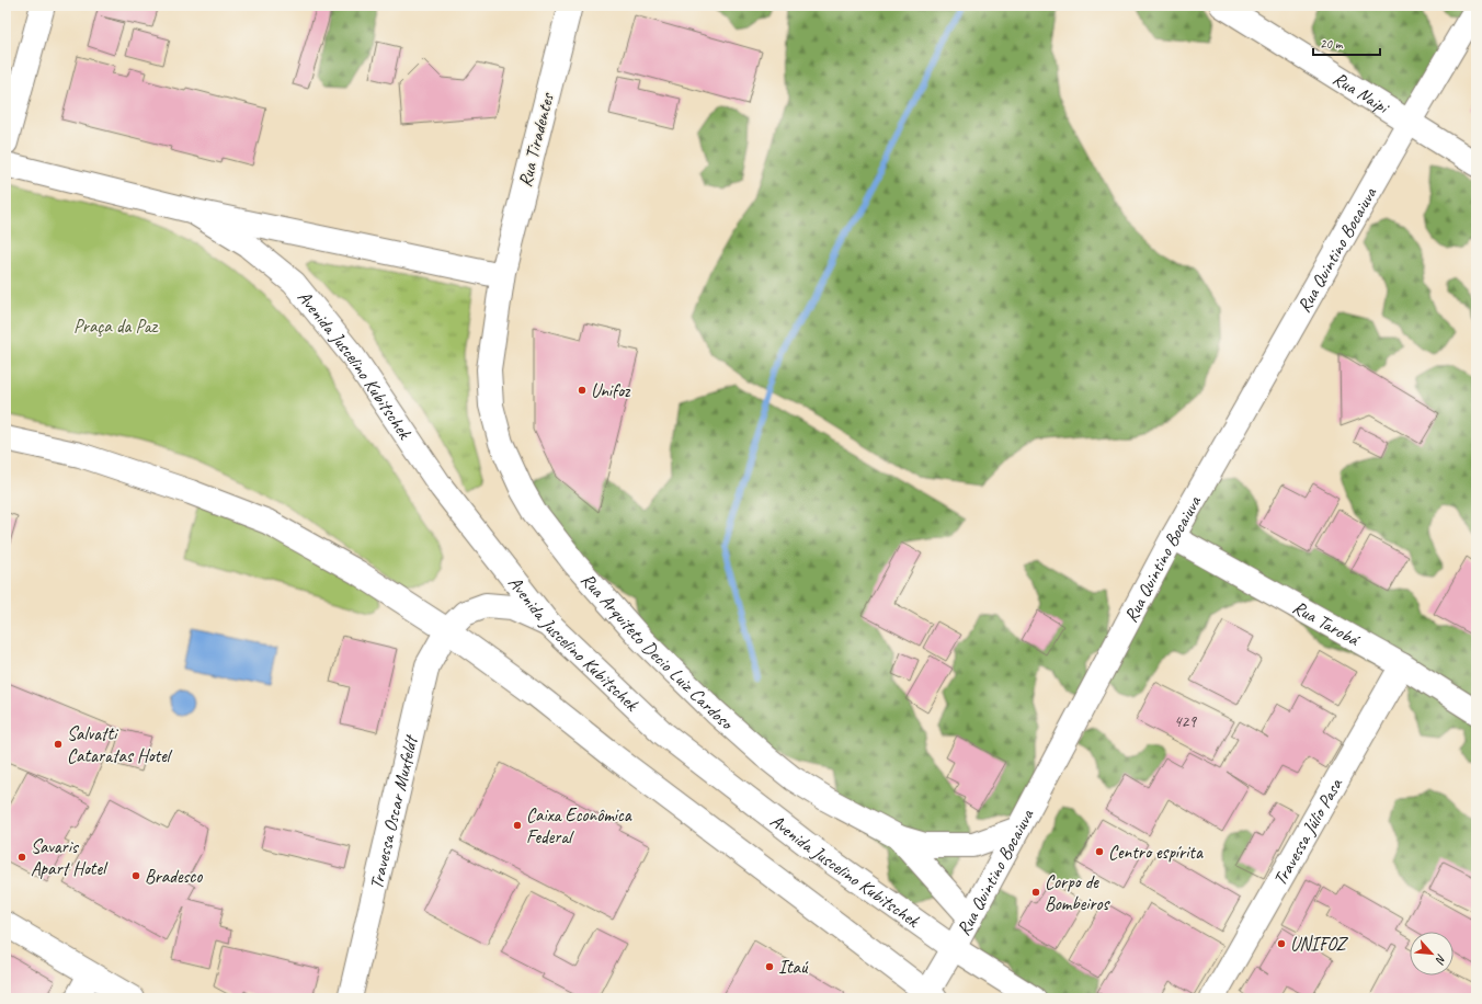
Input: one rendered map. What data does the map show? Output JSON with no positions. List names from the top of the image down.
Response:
{
  "streets": {
    "street": [
      "Rua Naipi",
      "Rua Tiradentes",
      "Rua Quintino Bocaiuva",
      "Avenida Juscelino Kubitschek",
      "Rua Tarobá",
      "Rua Arquiteto Decio Luiz Cardoso",
      "Travessa Oscar Muxfeldt",
      "Travessa Júlio Pasa"
    ]
  },
  "crossings": [
    ["Rua Naipi", "Rua Quintino Bocaiuva"],
    ["Rua Tiradentes", "Avenida Juscelino Kubitschek"],
    ["Rua Tiradentes", "Rua Arquiteto Decio Luiz Cardoso"],
    ["Rua Quintino Bocaiuva", "Avenida Juscelino Kubitschek"],
    ["Rua Quintino Bocaiuva", "Rua Tarobá"],
    ["Rua Quintino Bocaiuva", "Rua Arquiteto Decio Luiz Cardoso"],
    ["Avenida Juscelino Kubitschek", "Rua Arquiteto Decio Luiz Cardoso"],
    ["Avenida Juscelino Kubitschek", "Travessa Oscar Muxfeldt"],
    ["Rua Tarobá", "Travessa Júlio Pasa"]
  ],
  "parks": ["Praça da Paz"],
  "places": [
    "Unifoz",
    "Salvatti Cataratas Hotel",
    "Caixa Econômica Federal",
    "Centro espírita",
    "Savaris Apart Hotel",
    "Bradesco",
    "Corpo de Bombeiros",
    "UNIFOZ",
    "Itaú"
  ],
  "house_numbers": ["429"],
  "scale_bar": "20 m",
  "north": "bottom right"
}
